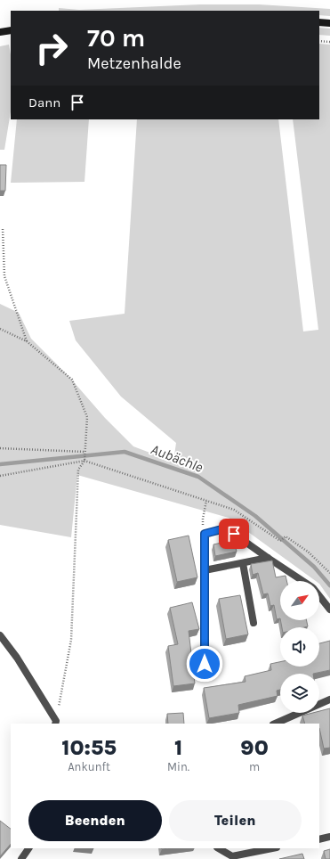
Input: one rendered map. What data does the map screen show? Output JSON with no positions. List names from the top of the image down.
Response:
{
  "water": ["Aubächle"],
  "north": "top right",
  "page": {
    "turn": ["70 m", "Metzenhalde"],
    "then": "Dann",
    "eta": [
      "10:55",
      "Ankunft",
      "1",
      "Min.",
      "90",
      "m"
    ],
    "buttons": ["Beenden", "Teilen"]
  }
}
